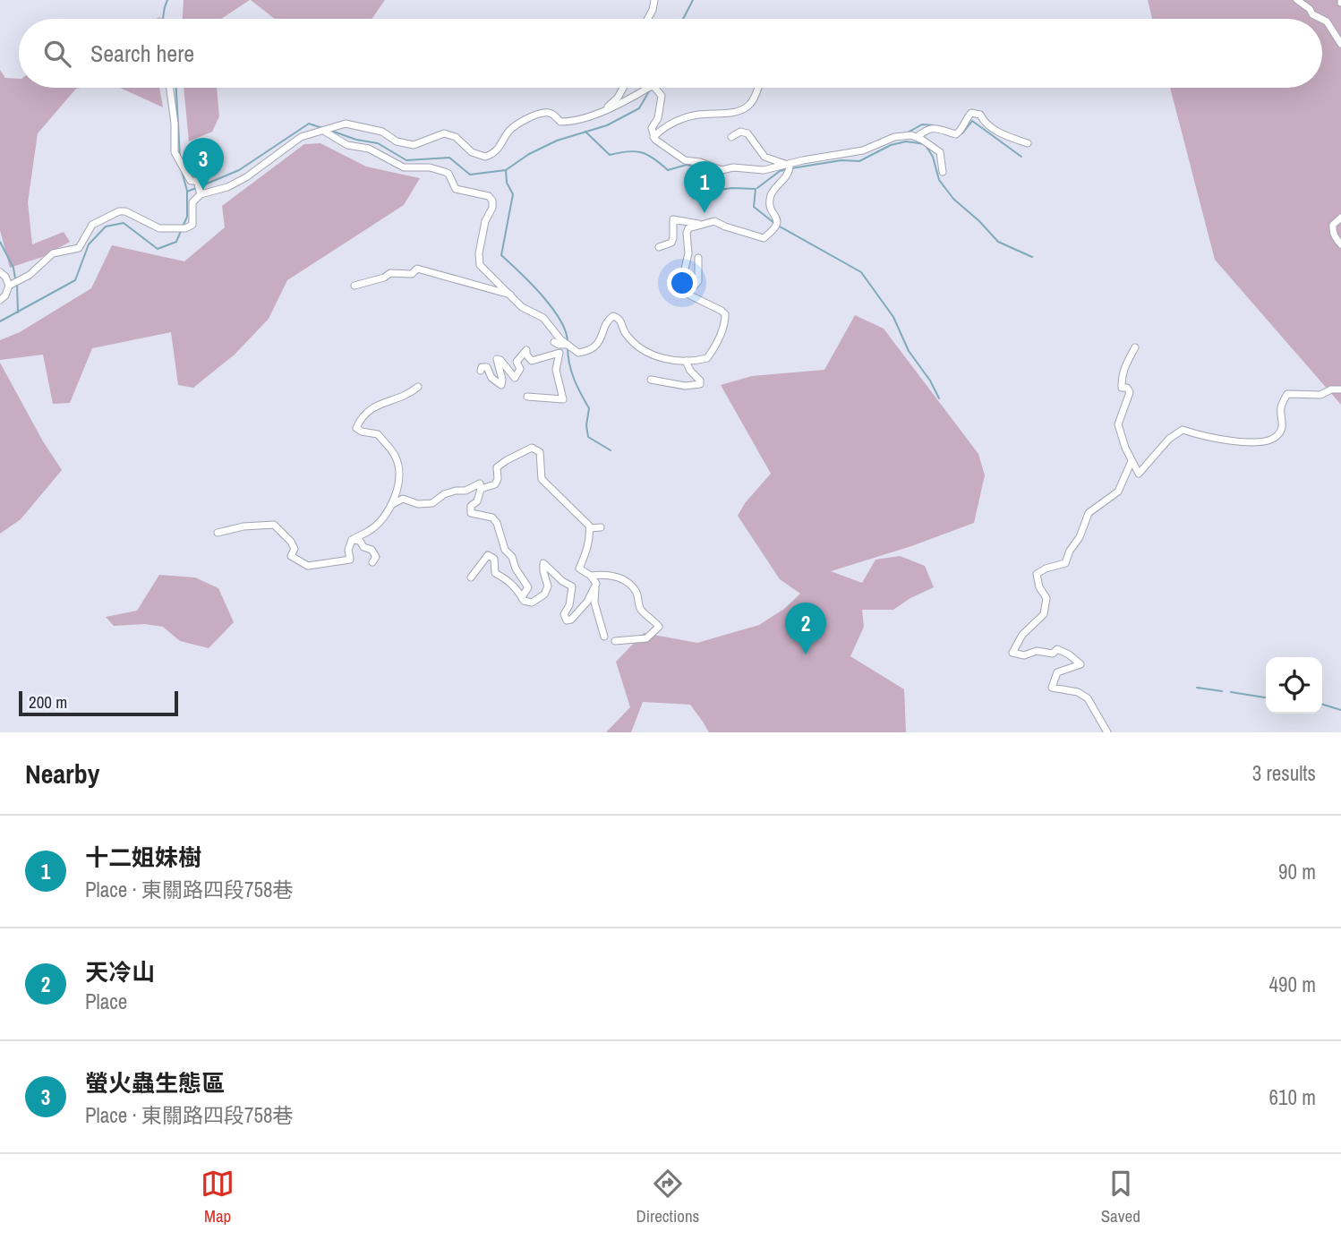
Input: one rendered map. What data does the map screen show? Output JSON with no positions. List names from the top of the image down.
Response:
{
  "scale_bar": "200 m",
  "page": {
    "search": "Search here",
    "pins": ["3", "1", "2"],
    "scale": "200 m",
    "heading": ["Nearby", "3 results"],
    "list": [
      {
        "mark": "1",
        "name": "十二姐妹樹",
        "note": "Place · 東關路四段758巷",
        "value": "90 m"
      },
      {
        "mark": "2",
        "name": "天冷山",
        "note": "Place",
        "value": "490 m"
      },
      {
        "mark": "3",
        "name": "螢火蟲生態區",
        "note": "Place · 東關路四段758巷",
        "value": "610 m"
      }
    ],
    "nav": ["Map", "Directions", "Saved"]
  }
}
